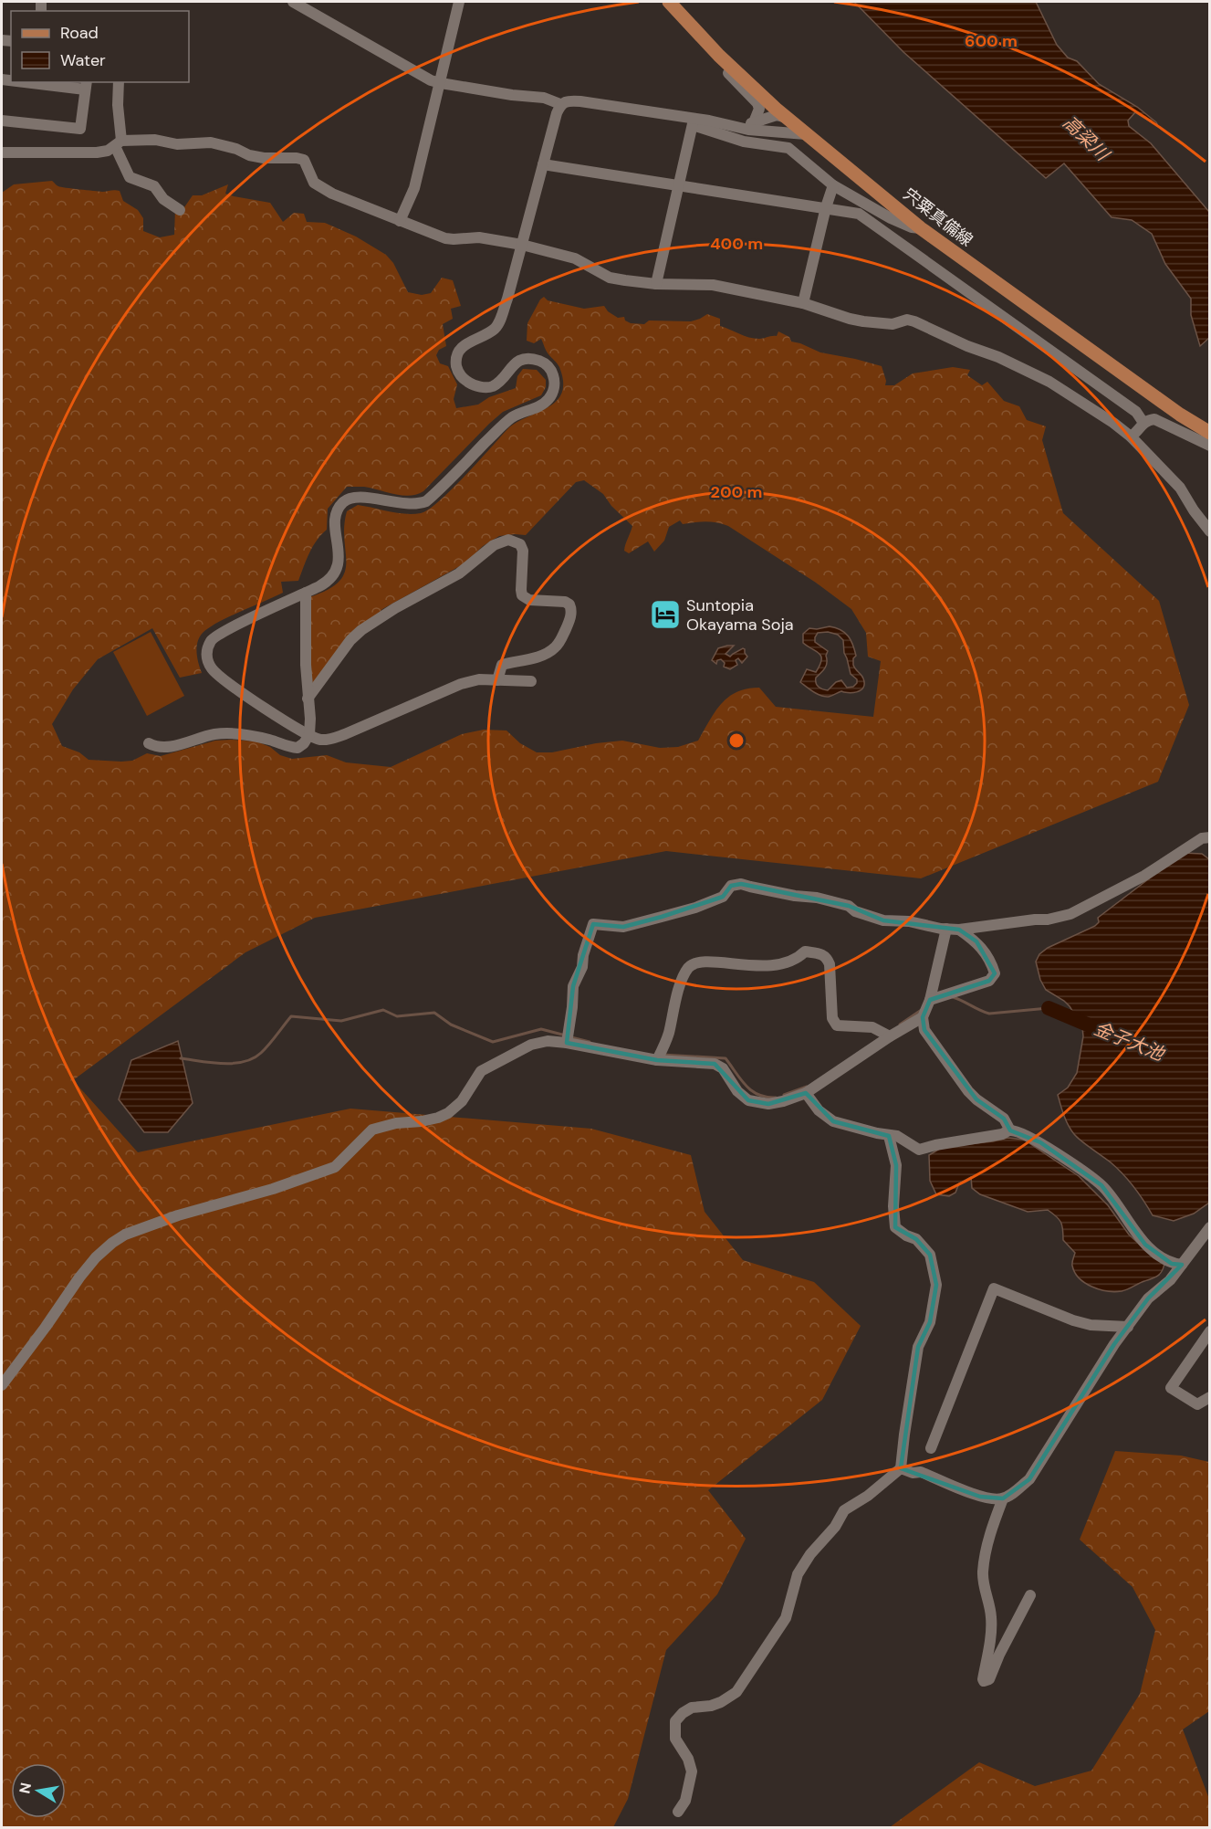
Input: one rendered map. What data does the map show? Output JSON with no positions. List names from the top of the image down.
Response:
{
  "streets": {
    "main road": ["宍粟真備線"]
  },
  "water": ["高梁川", "金子大池"],
  "places": {
    "hotel": ["Suntopia Okayama Soja"]
  },
  "legend": ["Road", "Water"],
  "north": "left",
  "rings": ["600 m", "400 m", "200 m"]
}
